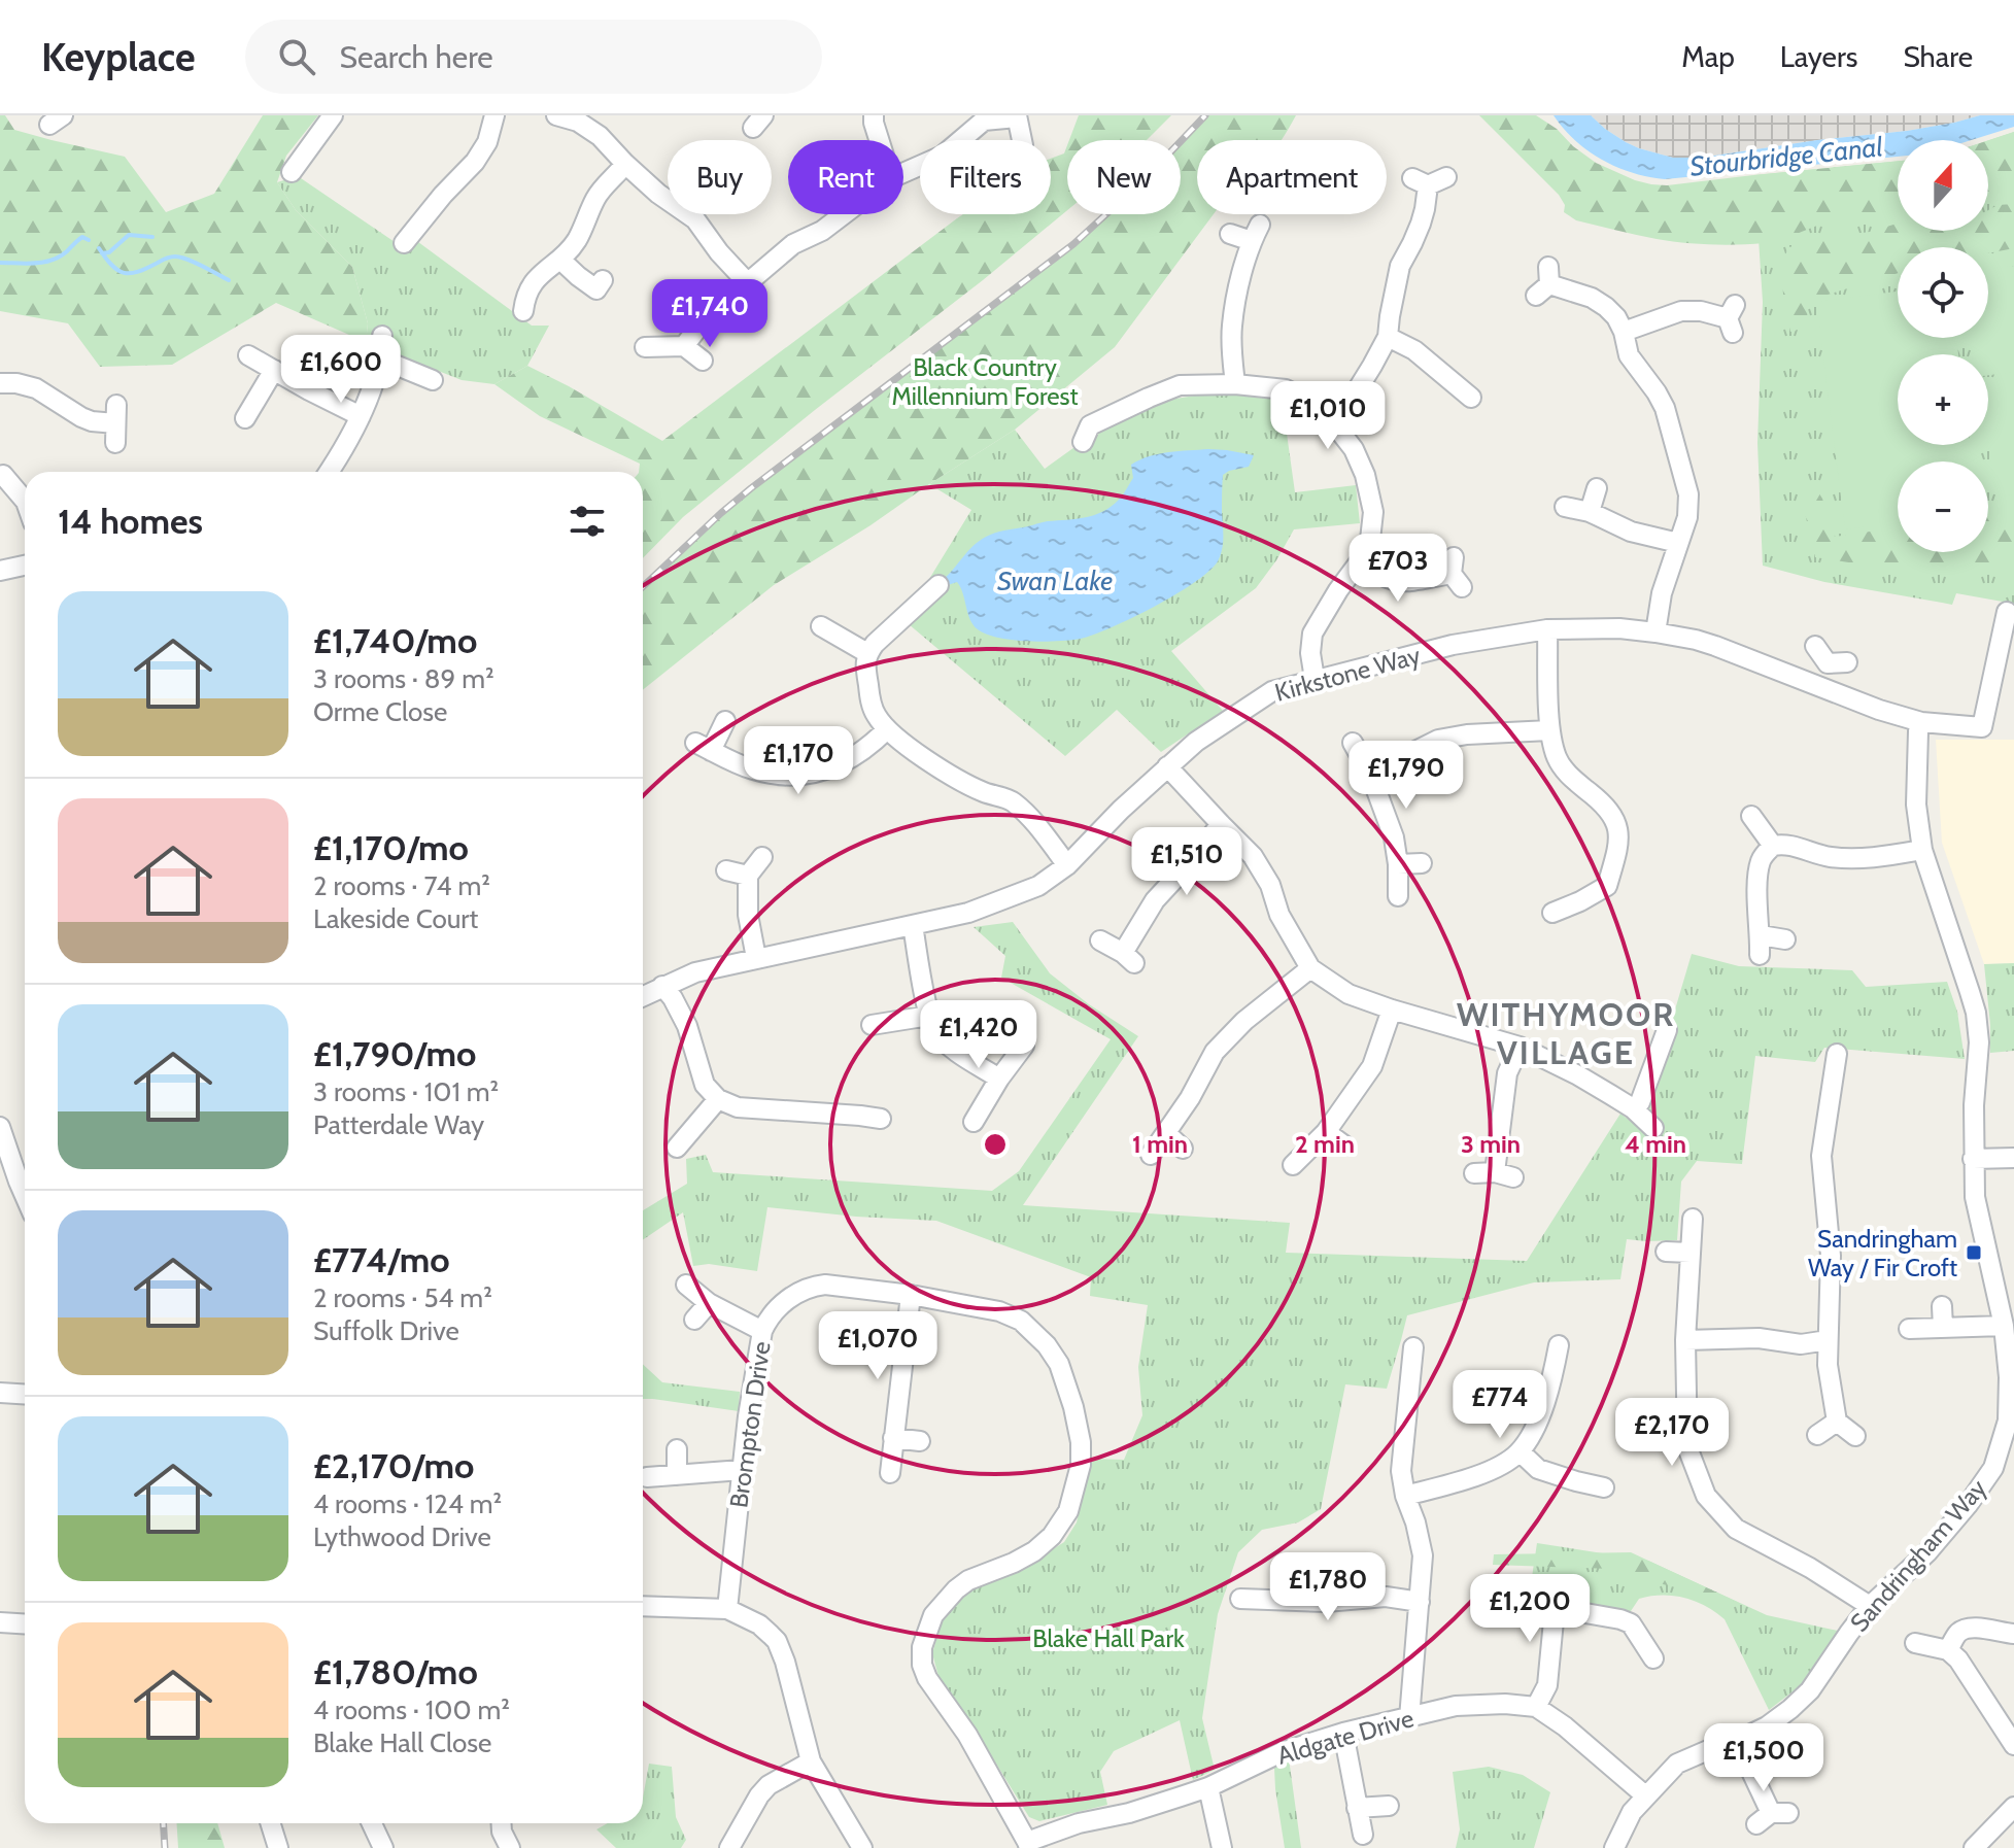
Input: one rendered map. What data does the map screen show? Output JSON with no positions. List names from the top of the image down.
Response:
{
  "streets": {
    "street": [
      "Kirkstone Way",
      "Brompton Drive",
      "Sandringham Way",
      "Aldgate Drive"
    ]
  },
  "crossings": [
    ["Kirkstone Way", "Sandringham Way"],
    ["Brompton Drive", "Aldgate Drive"]
  ],
  "districts": ["WITHYMOOR VILLAGE"],
  "water": ["Stourbridge Canal", "Swan Lake"],
  "parks": ["Black Country Millennium Forest", "Blake Hall Park"],
  "places": {
    "transit": ["Sandringham Way / Fir Croft"]
  },
  "north": "top",
  "page": {
    "header": "Keyplace",
    "search": "Search here",
    "nav": ["Map", "Layers", "Share"],
    "map_buttons": ["+", "−"],
    "chip": [
      "Buy",
      "Rent",
      "Filters",
      "New",
      "Apartment"
    ],
    "price": [
      "£1,740",
      "£1,600",
      "£1,010",
      "£703",
      "£1,170",
      "£1,790",
      "£1,510",
      "£1,420",
      "£1,070",
      "£774",
      "£2,170",
      "£1,780",
      "£1,200",
      "£1,500"
    ],
    "heading": "14 homes",
    "list": [
      {
        "name": "£1,740/mo",
        "note": "3 rooms · 89 m² · Orme Close"
      },
      {
        "name": "£1,170/mo",
        "note": "2 rooms · 74 m² · Lakeside Court"
      },
      {
        "name": "£1,790/mo",
        "note": "3 rooms · 101 m² · Patterdale Way"
      },
      {
        "name": "£774/mo",
        "note": "2 rooms · 54 m² · Suffolk Drive"
      },
      {
        "name": "£2,170/mo",
        "note": "4 rooms · 124 m² · Lythwood Drive"
      },
      {
        "name": "£1,780/mo",
        "note": "4 rooms · 100 m² · Blake Hall Close"
      }
    ]
  },
  "rings": [
    "1 min",
    "2 min",
    "3 min",
    "4 min"
  ]
}
